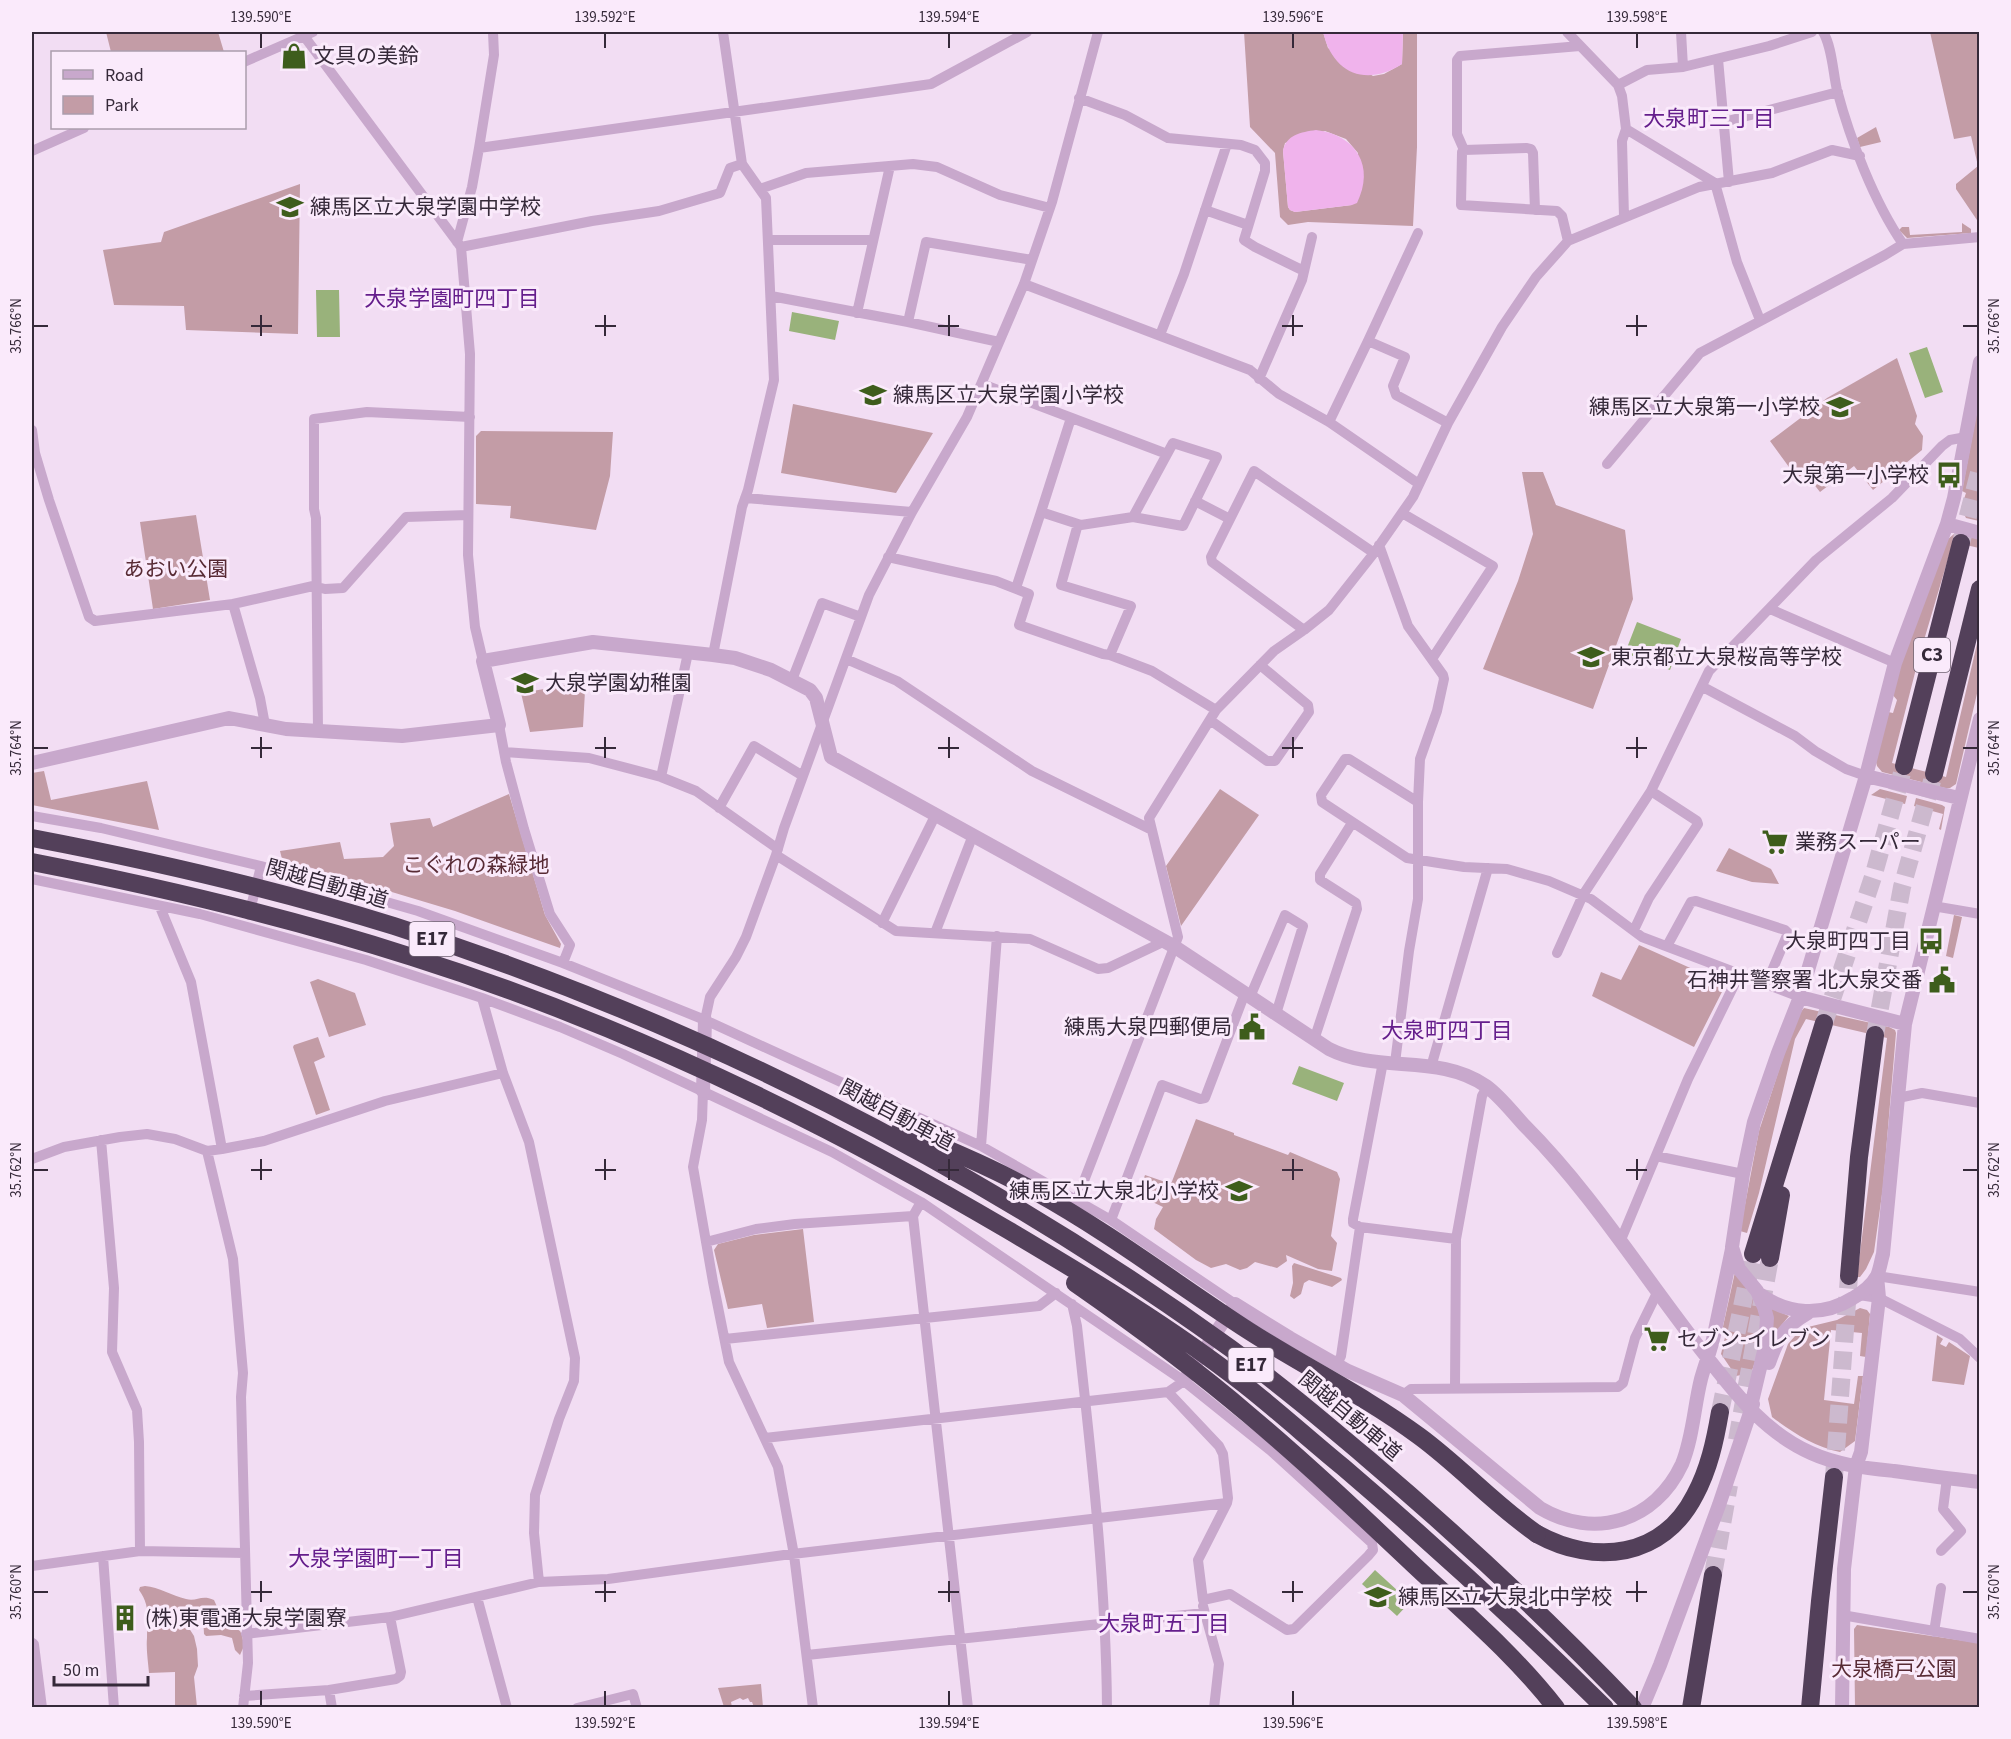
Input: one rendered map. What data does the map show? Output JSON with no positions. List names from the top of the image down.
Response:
{
  "streets": {
    "highway": ["C3", "関越自動車道", "E17"]
  },
  "districts": [
    "大泉町三丁目",
    "大泉学園町四丁目",
    "大泉町四丁目",
    "大泉学園町一丁目",
    "大泉町五丁目"
  ],
  "parks": ["あおい公園", "こぐれの森緑地", "大泉橋戸公園"],
  "places": {
    "shop": ["文具の美鈴"],
    "school or university": [
      "練馬区立大泉学園中学校",
      "練馬区立大泉学園小学校",
      "練馬区立大泉第一小学校",
      "東京都立大泉桜高等学校",
      "大泉学園幼稚園",
      "練馬区立大泉北小学校",
      "練馬区立 大泉北中学校"
    ],
    "bus stop": ["大泉第一小学校", "大泉町四丁目"],
    "supermarket": ["業務スーパー", "セブン-イレブン"],
    "public building": ["石神井警察署 北大泉交番", "練馬大泉四郵便局"],
    "building": ["(株)東電通大泉学園寮"]
  },
  "legend": ["Road", "Park"],
  "scale_bar": "50 m",
  "coordinates": [
    "139.590°E",
    "139.592°E",
    "139.594°E",
    "139.596°E",
    "139.598°E",
    "35.766°N",
    "35.764°N",
    "35.762°N",
    "35.760°N"
  ]
}
